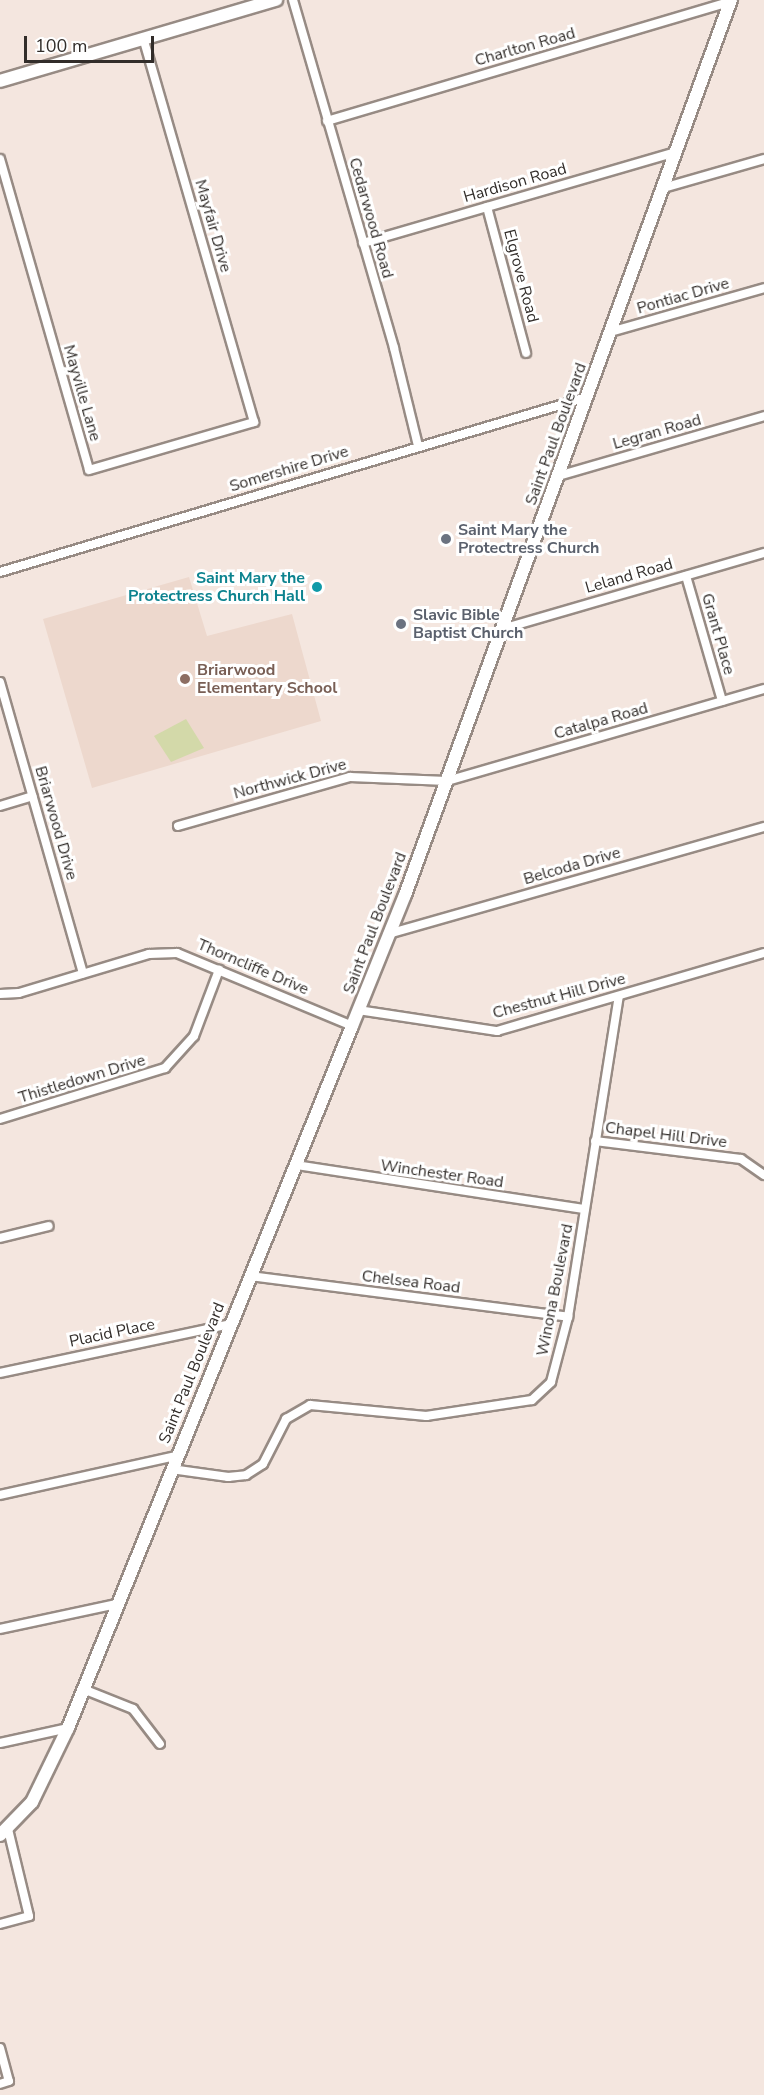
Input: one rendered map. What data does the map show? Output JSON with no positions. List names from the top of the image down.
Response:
{
  "streets": {
    "main road": ["Saint Paul Boulevard"],
    "street": [
      "Charlton Road",
      "Hardison Road",
      "Cedarwood Road",
      "Mayfair Drive",
      "Elgrove Road",
      "Pontiac Drive",
      "Mayville Lane",
      "Legran Road",
      "Somershire Drive",
      "Leland Road",
      "Grant Place",
      "Catalpa Road",
      "Northwick Drive",
      "Briarwood Drive",
      "Belcoda Drive",
      "Thorncliffe Drive",
      "Chestnut Hill Drive",
      "Thistledown Drive",
      "Chapel Hill Drive",
      "Winchester Road",
      "Chelsea Road",
      "Winona Boulevard",
      "Placid Place"
    ]
  },
  "crossings": [
    ["Charlton Road", "Cedarwood Road"],
    ["Charlton Road", "Saint Paul Boulevard"],
    ["Hardison Road", "Cedarwood Road"],
    ["Hardison Road", "Elgrove Road"],
    ["Hardison Road", "Saint Paul Boulevard"],
    ["Cedarwood Road", "Somershire Drive"],
    ["Mayfair Drive", "Mayville Lane"],
    ["Pontiac Drive", "Saint Paul Boulevard"],
    ["Legran Road", "Saint Paul Boulevard"],
    ["Saint Paul Boulevard", "Somershire Drive"],
    ["Saint Paul Boulevard", "Leland Road"],
    ["Saint Paul Boulevard", "Catalpa Road"],
    ["Saint Paul Boulevard", "Northwick Drive"],
    ["Saint Paul Boulevard", "Belcoda Drive"],
    ["Saint Paul Boulevard", "Thorncliffe Drive"],
    ["Saint Paul Boulevard", "Chestnut Hill Drive"],
    ["Saint Paul Boulevard", "Winchester Road"],
    ["Saint Paul Boulevard", "Chelsea Road"],
    ["Saint Paul Boulevard", "Winona Boulevard"],
    ["Saint Paul Boulevard", "Placid Place"],
    ["Leland Road", "Grant Place"],
    ["Grant Place", "Catalpa Road"],
    ["Catalpa Road", "Northwick Drive"],
    ["Briarwood Drive", "Thorncliffe Drive"],
    ["Thorncliffe Drive", "Thistledown Drive"],
    ["Chestnut Hill Drive", "Winona Boulevard"],
    ["Chapel Hill Drive", "Winona Boulevard"],
    ["Winchester Road", "Winona Boulevard"],
    ["Chelsea Road", "Winona Boulevard"]
  ],
  "places": [
    "Saint Mary the Protectress Church",
    "Saint Mary the Protectress Church Hall",
    "Slavic Bible Baptist Church",
    "Briarwood Elementary School"
  ],
  "scale_bar": "100 m"
}
